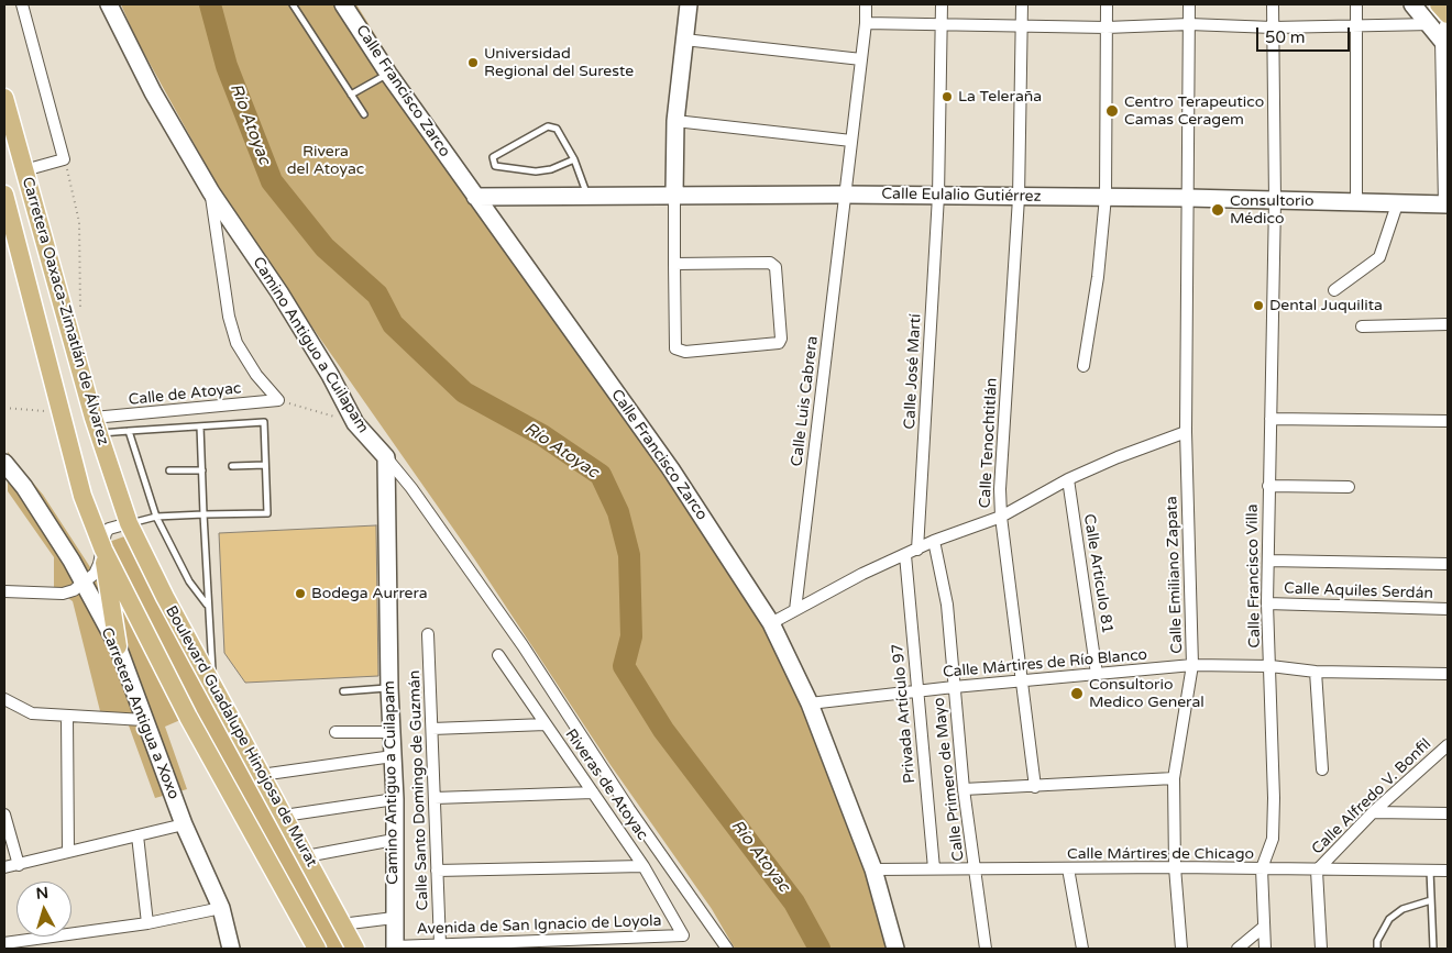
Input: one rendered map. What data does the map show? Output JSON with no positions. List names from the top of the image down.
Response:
{
  "streets": {
    "main road": ["Carretera Oaxaca-Zimatlán de Álvarez", "Boulevard Guadalupe Hinojosa de Murat"],
    "street": [
      "Calle Francisco Zarco",
      "Calle Eulalio Gutiérrez",
      "Camino Antiguo a Cuilapam",
      "Calle José Martí",
      "Calle de Atoyac",
      "Calle Luis Cabrera",
      "Calle Tenochtitlán",
      "Calle Artículo 81",
      "Calle Emiliano Zapata",
      "Calle Francisco Villa",
      "Calle Aquiles Serdán",
      "Calle Mártires de Río Blanco",
      "Carretera Antigua a Xoxo",
      "Privada Artículo 97",
      "Calle Primero de Mayo",
      "Riveras de Atoyac",
      "Calle Santo Domingo de Guzmán",
      "Calle Alfredo V. Bonfil",
      "Calle Mártires de Chicago",
      "Avenida de San Ignacio de Loyola"
    ]
  },
  "crossings": [
    ["Calle Francisco Zarco", "Calle Eulalio Gutiérrez"],
    ["Calle Francisco Zarco", "Calle Mártires de Río Blanco"],
    ["Calle Francisco Zarco", "Calle Mártires de Chicago"],
    ["Calle Eulalio Gutiérrez", "Calle José Martí"],
    ["Calle Eulalio Gutiérrez", "Calle Luis Cabrera"],
    ["Calle Eulalio Gutiérrez", "Calle Tenochtitlán"],
    ["Calle Eulalio Gutiérrez", "Calle Emiliano Zapata"],
    ["Calle Eulalio Gutiérrez", "Calle Francisco Villa"],
    ["Carretera Oaxaca-Zimatlán de Álvarez", "Calle de Atoyac"],
    ["Carretera Oaxaca-Zimatlán de Álvarez", "Boulevard Guadalupe Hinojosa de Murat"],
    ["Camino Antiguo a Cuilapam", "Avenida de San Ignacio de Loyola"],
    ["Calle Tenochtitlán", "Calle Mártires de Río Blanco"],
    ["Calle Artículo 81", "Calle Mártires de Río Blanco"],
    ["Calle Emiliano Zapata", "Calle Mártires de Río Blanco"],
    ["Calle Emiliano Zapata", "Calle Mártires de Chicago"],
    ["Calle Francisco Villa", "Calle Aquiles Serdán"],
    ["Calle Francisco Villa", "Calle Mártires de Río Blanco"],
    ["Calle Francisco Villa", "Calle Mártires de Chicago"],
    ["Calle Mártires de Río Blanco", "Privada Artículo 97"],
    ["Calle Mártires de Río Blanco", "Calle Primero de Mayo"],
    ["Privada Artículo 97", "Calle Mártires de Chicago"],
    ["Calle Primero de Mayo", "Calle Mártires de Chicago"],
    ["Riveras de Atoyac", "Avenida de San Ignacio de Loyola"],
    ["Calle Santo Domingo de Guzmán", "Avenida de San Ignacio de Loyola"],
    ["Calle Alfredo V. Bonfil", "Calle Mártires de Chicago"]
  ],
  "water": ["Río Atoyac"],
  "parks": ["Rivera del Atoyac"],
  "places": [
    "Universidad Regional del Sureste",
    "La Teleraña",
    "Centro Terapeutico Camas Ceragem",
    "Consultorio Médico",
    "Dental Juquilita",
    "Bodega Aurrera",
    "Consultorio Medico General"
  ],
  "scale_bar": "50 m",
  "north": "top"
}
